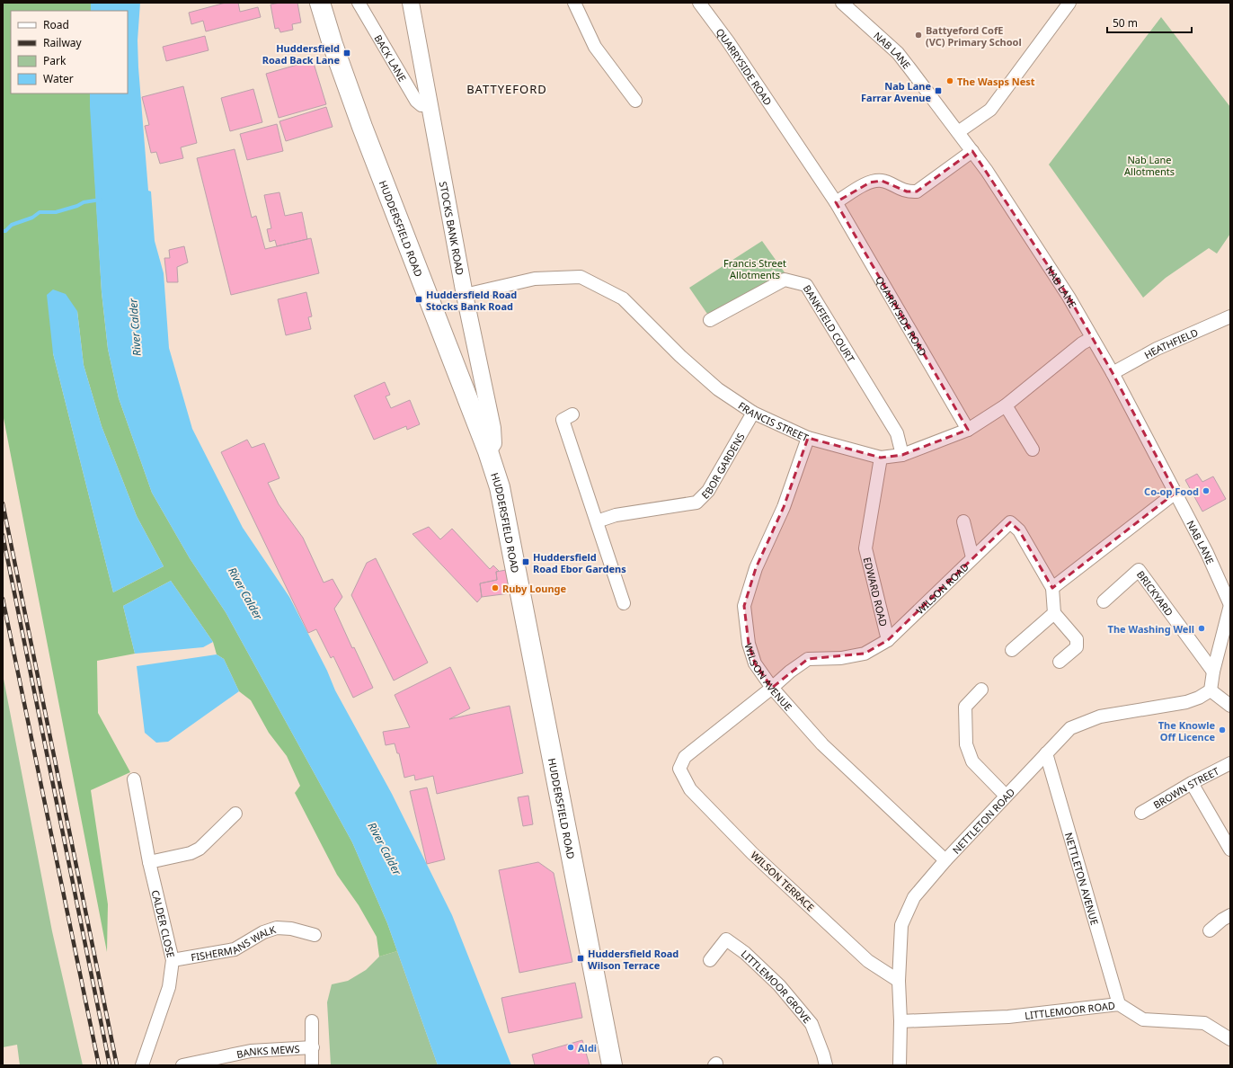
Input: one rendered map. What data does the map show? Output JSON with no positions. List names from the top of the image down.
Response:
{
  "streets": {
    "highway": ["HUDDERSFIELD ROAD"],
    "street": [
      "NAB LANE",
      "BACK LANE",
      "QUARRYSIDE ROAD",
      "STOCKS BANK ROAD",
      "BANKFIELD COURT",
      "HEATHFIELD",
      "FRANCIS STREET",
      "EBOR GARDENS",
      "WILSON ROAD",
      "EDWARD ROAD",
      "BRICKYARD",
      "WILSON AVENUE",
      "BROWN STREET",
      "NETTLETON ROAD",
      "NETTLETON AVENUE",
      "WILSON TERRACE",
      "CALDER CLOSE",
      "FISHERMANS WALK",
      "LITTLEMOOR GROVE",
      "LITTLEMOOR ROAD",
      "BANKS MEWS"
    ]
  },
  "crossings": [
    ["NAB LANE", "HEATHFIELD"],
    ["NAB LANE", "FRANCIS STREET"],
    ["NAB LANE", "BRICKYARD"],
    ["NAB LANE", "NETTLETON ROAD"],
    ["BACK LANE", "STOCKS BANK ROAD"],
    ["QUARRYSIDE ROAD", "FRANCIS STREET"],
    ["HUDDERSFIELD ROAD", "STOCKS BANK ROAD"],
    ["STOCKS BANK ROAD", "FRANCIS STREET"],
    ["BANKFIELD COURT", "FRANCIS STREET"],
    ["FRANCIS STREET", "EBOR GARDENS"],
    ["FRANCIS STREET", "EDWARD ROAD"],
    ["FRANCIS STREET", "WILSON AVENUE"],
    ["WILSON ROAD", "EDWARD ROAD"],
    ["WILSON ROAD", "WILSON AVENUE"],
    ["WILSON ROAD", "WILSON TERRACE"],
    ["WILSON AVENUE", "NETTLETON ROAD"],
    ["NETTLETON ROAD", "NETTLETON AVENUE"],
    ["NETTLETON ROAD", "WILSON TERRACE"],
    ["NETTLETON ROAD", "LITTLEMOOR ROAD"],
    ["NETTLETON AVENUE", "LITTLEMOOR ROAD"],
    ["CALDER CLOSE", "FISHERMANS WALK"]
  ],
  "districts": ["BATTYEFORD"],
  "water": ["River Calder"],
  "parks": ["Nab Lane Allotments", "Francis Street Allotments"],
  "places": {
    "other": [
      "Battyeford CofE (VC) Primary School",
      "The Wasps Nest",
      "Co-op Food",
      "Ruby Lounge",
      "The Washing Well",
      "The Knowle Off Licence",
      "Aldi"
    ],
    "transit": [
      "Huddersfield Road Back Lane",
      "Nab Lane Farrar Avenue",
      "Huddersfield Road Stocks Bank Road",
      "Huddersfield Road Ebor Gardens",
      "Huddersfield Road Wilson Terrace"
    ]
  },
  "legend": [
    "Road",
    "Railway",
    "Park",
    "Water"
  ],
  "scale_bar": "50 m"
}
